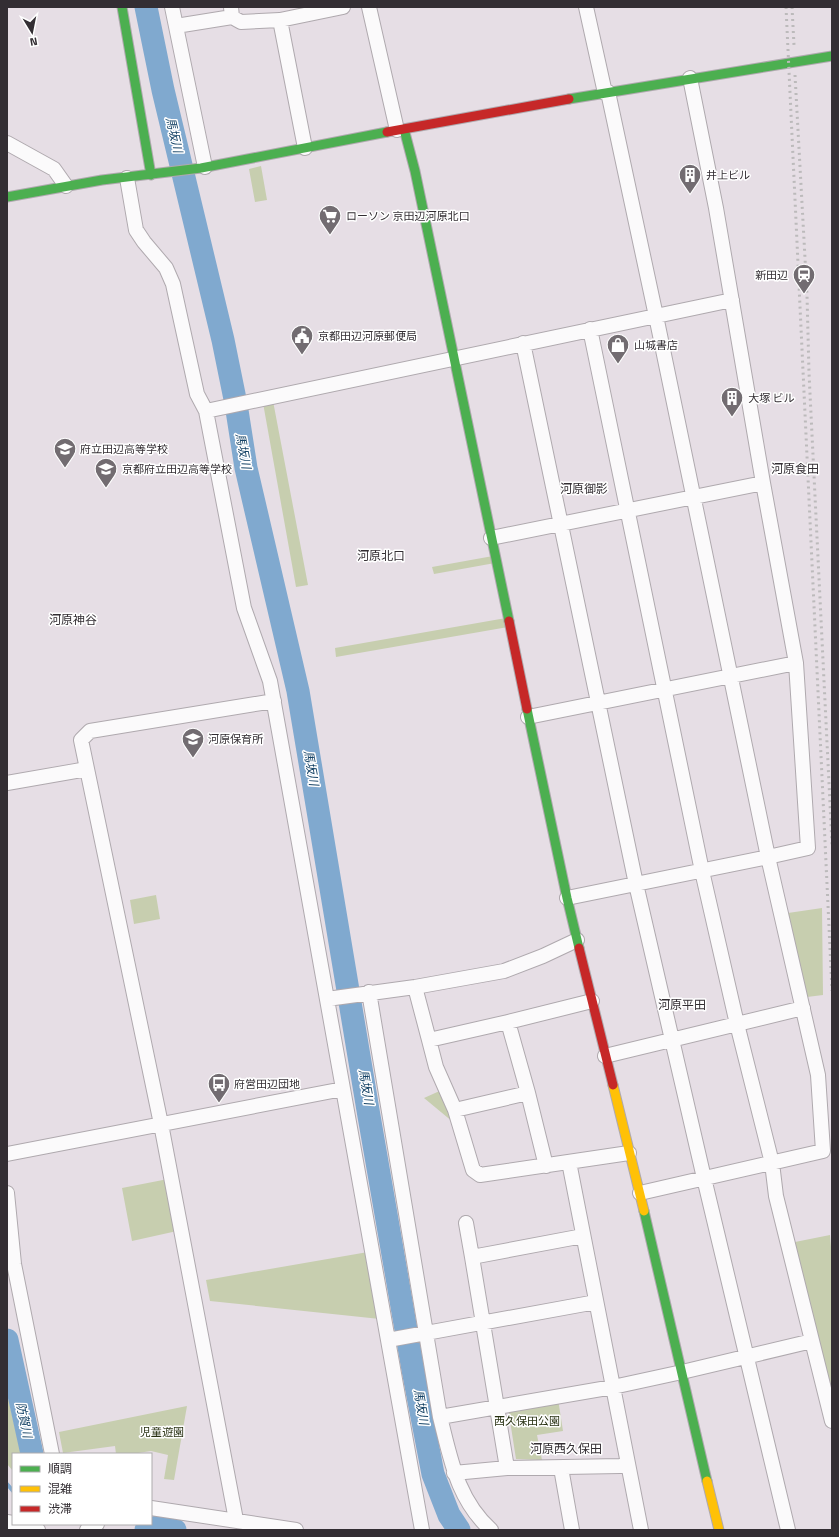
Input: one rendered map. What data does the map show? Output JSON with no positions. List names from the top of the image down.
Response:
{
  "districts": [
    "河原食田",
    "河原御影",
    "河原北口",
    "河原神谷",
    "河原平田",
    "河原西久保田"
  ],
  "water": ["馬坂川", "防賀川"],
  "parks": ["西久保田公園", "児童遊園"],
  "places": {
    "building": ["井上ビル", "大塚 ビル"],
    "supermarket": ["ローソン 京田辺河原北口"],
    "station": ["新田辺"],
    "public building": ["京都田辺河原郵便局"],
    "shop": ["山城書店"],
    "school or university": ["府立田辺高等学校", "京都府立田辺高等学校", "河原保育所"],
    "bus stop": ["府営田辺団地"]
  },
  "legend": ["順調", "混雑", "渋滞"],
  "north": "bottom"
}
